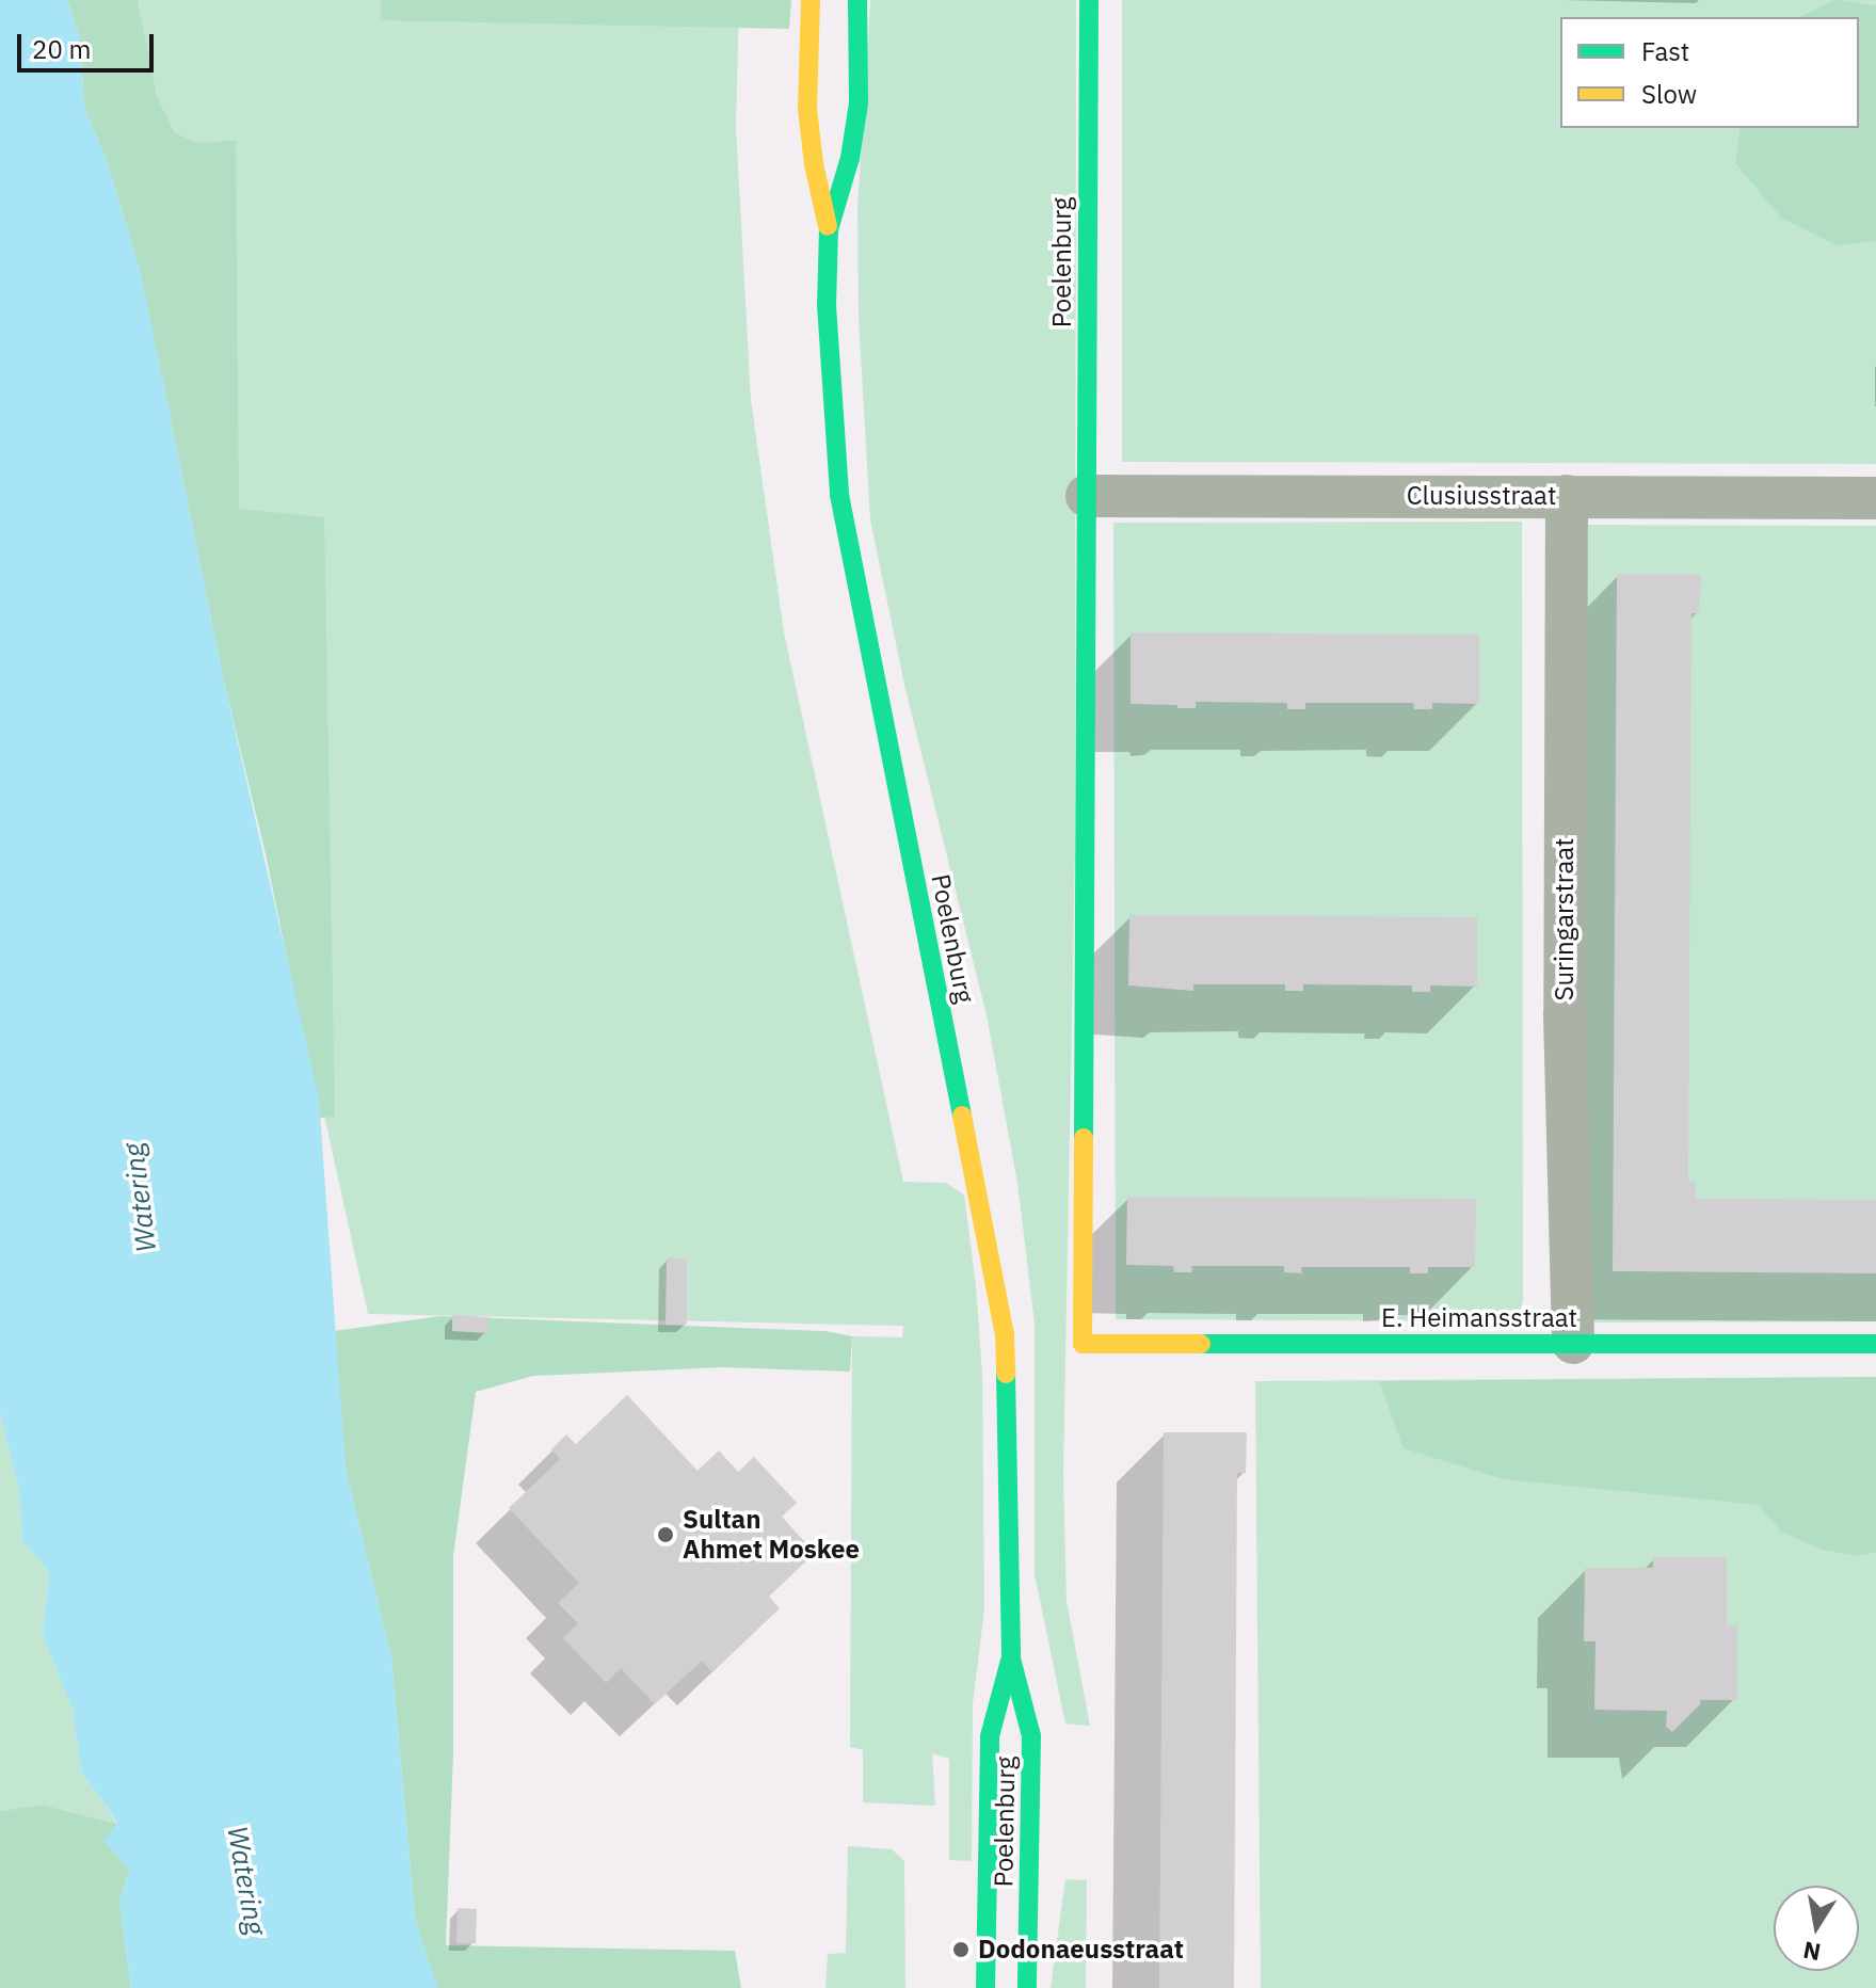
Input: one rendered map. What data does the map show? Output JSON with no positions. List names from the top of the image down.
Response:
{
  "streets": {
    "street": [
      "Poelenburg",
      "Clusiusstraat",
      "Suringarstraat",
      "E. Heimansstraat"
    ]
  },
  "crossings": [
    ["Poelenburg", "Clusiusstraat"],
    ["Poelenburg", "E. Heimansstraat"],
    ["Clusiusstraat", "Suringarstraat"],
    ["Suringarstraat", "E. Heimansstraat"]
  ],
  "water": ["Watering"],
  "places": ["Sultan Ahmet Moskee", "Dodonaeusstraat"],
  "legend": ["Fast", "Slow"],
  "scale_bar": "20 m",
  "north": "bottom"
}
